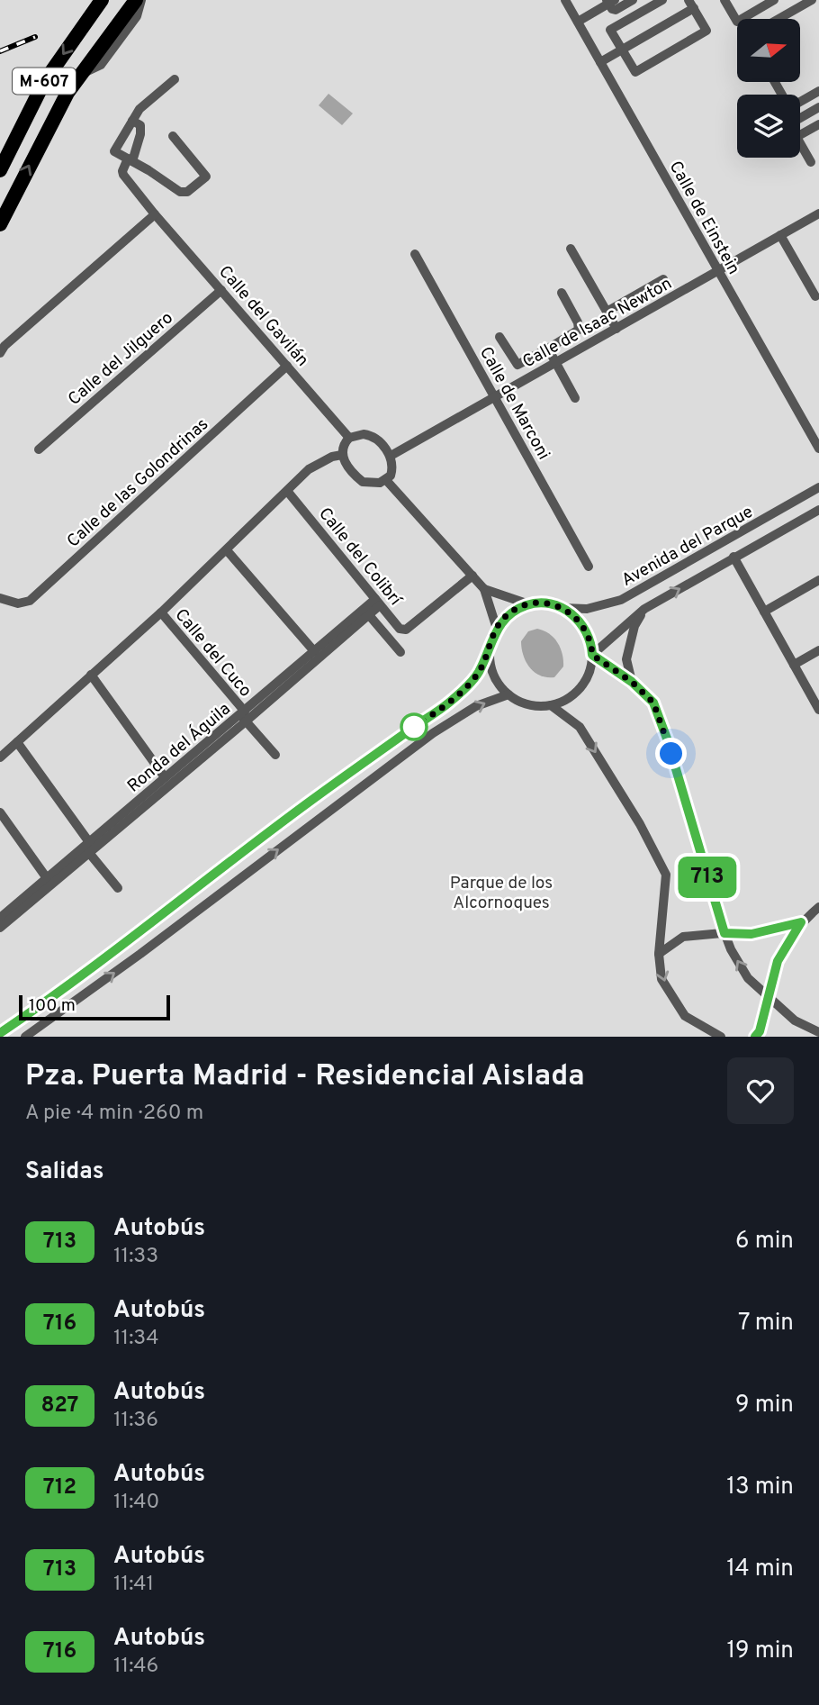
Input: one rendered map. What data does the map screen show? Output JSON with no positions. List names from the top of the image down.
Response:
{
  "streets": {
    "highway": ["M-607"],
    "street": [
      "Calle de Einstein",
      "Calle del Gavilán",
      "Calle de Isaac Newton",
      "Calle del Jilguero",
      "Calle de Marconi",
      "Calle de las Golondrinas",
      "Avenida del Parque",
      "Calle del Colibrí",
      "Calle del Cuco",
      "Ronda del Águila"
    ]
  },
  "crossings": [
    ["Calle de Einstein", "Calle de Isaac Newton"],
    ["Calle del Gavilán", "Calle de Isaac Newton"],
    ["Calle del Gavilán", "Calle del Jilguero"],
    ["Calle del Gavilán", "Calle de las Golondrinas"],
    ["Calle de Isaac Newton", "Calle de Marconi"],
    ["Calle del Colibrí", "Ronda del Águila"],
    ["Calle del Cuco", "Ronda del Águila"]
  ],
  "parks": ["Parque de los Alcornoques"],
  "lines": ["bus line 713"],
  "scale_bar": "100 m",
  "north": "right",
  "page": {
    "on_map": "713",
    "scale": "100 m",
    "heading": [
      ["Pza. Puerta Madrid - Residencial Aislada", "A pie · 4 min · 260 m"],
      "Salidas"
    ],
    "list": [
      {
        "mark": "713",
        "name": "Autobús",
        "note": "11:33",
        "value": "6 min"
      },
      {
        "mark": "716",
        "name": "Autobús",
        "note": "11:34",
        "value": "7 min"
      },
      {
        "mark": "827",
        "name": "Autobús",
        "note": "11:36",
        "value": "9 min"
      },
      {
        "mark": "712",
        "name": "Autobús",
        "note": "11:40",
        "value": "13 min"
      },
      {
        "mark": "713",
        "name": "Autobús",
        "note": "11:41",
        "value": "14 min"
      },
      {
        "mark": "716",
        "name": "Autobús",
        "note": "11:46",
        "value": "19 min"
      }
    ]
  }
}
